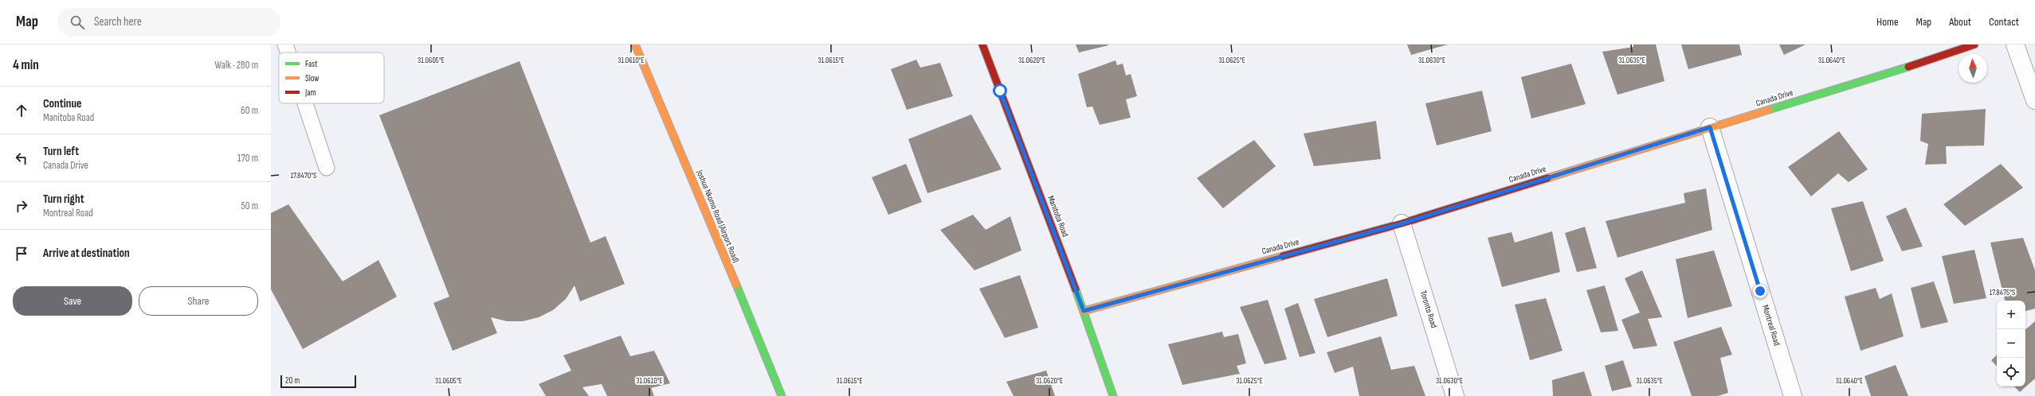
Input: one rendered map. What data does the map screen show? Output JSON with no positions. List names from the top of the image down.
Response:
{
  "streets": {
    "street": [
      "Canada Drive",
      "Joshua Nkomo Road (Airport Road)",
      "Manitoba Road",
      "Toronto Road",
      "Montreal Road"
    ]
  },
  "crossings": [
    ["Canada Drive", "Manitoba Road"],
    ["Canada Drive", "Toronto Road"],
    ["Canada Drive", "Montreal Road"]
  ],
  "legend": ["Fast", "Slow", "Jam"],
  "scale_bar": "20 m",
  "north": "top",
  "page": {
    "header": "Map",
    "search": "Search here",
    "nav": [
      "Home",
      "Map",
      "About",
      "Contact"
    ],
    "heading": ["4 min", "Walk · 280 m"],
    "list": [
      ["Continue", "Manitoba Road", "60 m"],
      ["Turn left", "Canada Drive", "170 m"],
      ["Turn right", "Montreal Road", "50 m"],
      "Arrive at destination"
    ],
    "buttons": ["Save", "Share"],
    "map_buttons": ["+", "−"],
    "scale": "20 m"
  },
  "coordinates": [
    "31.0605°E",
    "31.0610°E",
    "31.0615°E",
    "31.0620°E",
    "31.0625°E",
    "31.0630°E",
    "31.0635°E",
    "31.0640°E",
    "17.8470°S",
    "17.8475°S"
  ]
}
